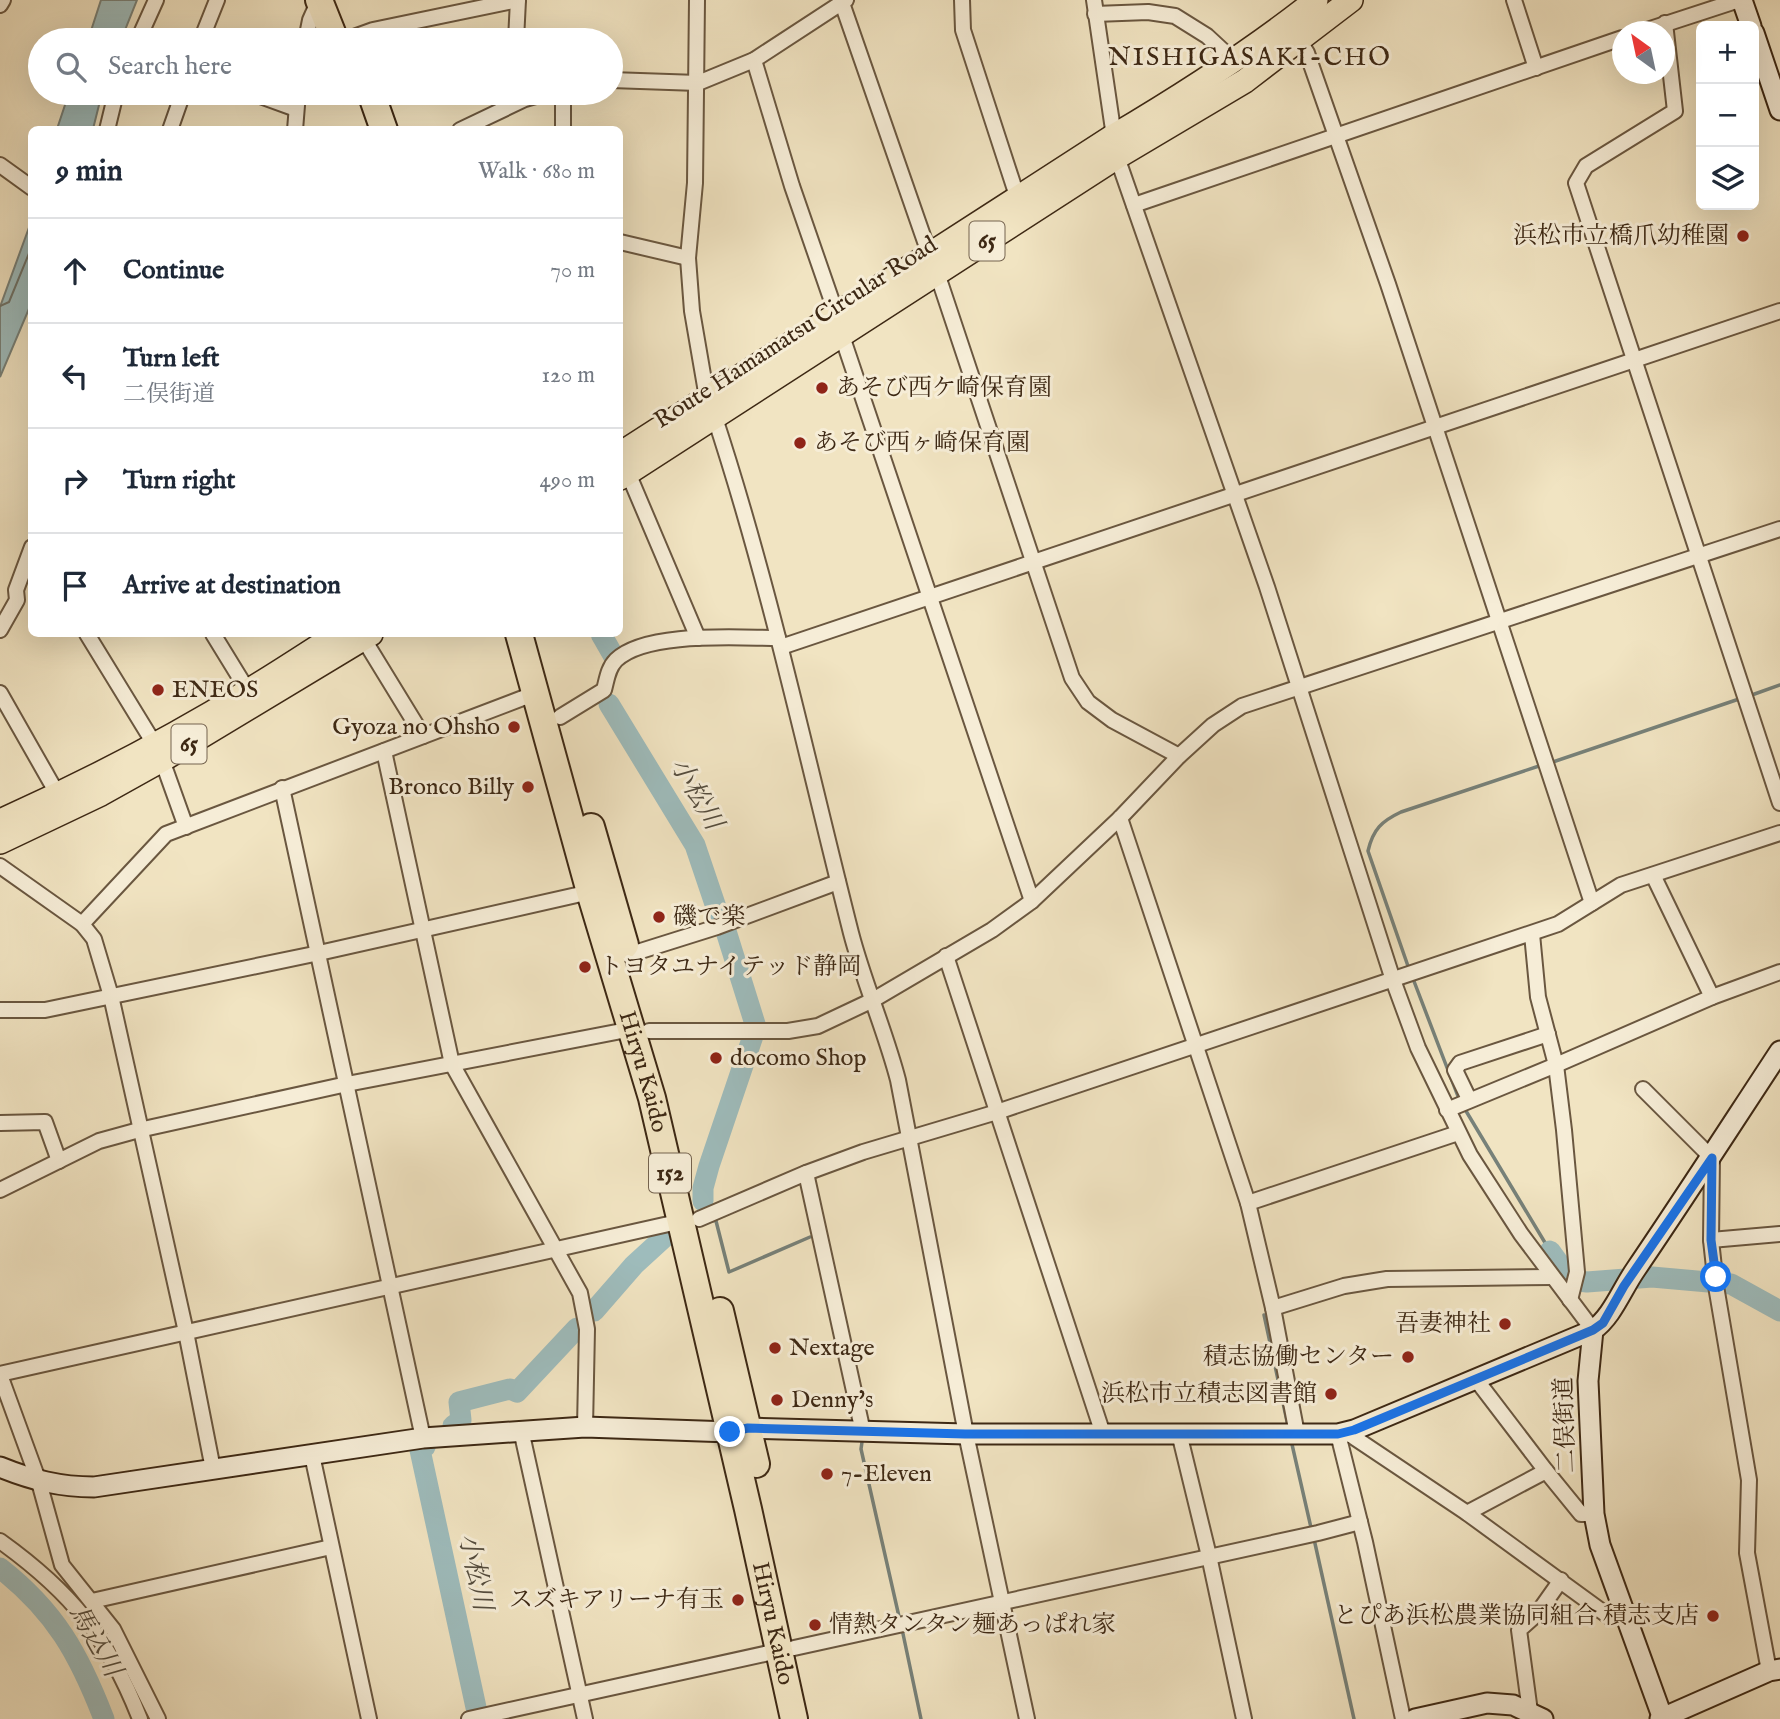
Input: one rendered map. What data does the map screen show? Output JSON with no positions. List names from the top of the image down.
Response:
{
  "streets": {
    "highway": ["Hiryu Kaido", "152"],
    "main road": ["65", "Route Hamamatsu Circular Road"],
    "street": ["二俣街道"]
  },
  "districts": ["NISHIGASAKI-CHO"],
  "water": ["小松川", "馬込川"],
  "places": [
    "浜松市立橋爪幼稚園",
    "あそび西ケ崎保育園",
    "あそび西ヶ崎保育園",
    "ENEOS",
    "Gyoza no Ohsho",
    "Bronco Billy",
    "磯で楽",
    "トヨタユナイテッド静岡",
    "docomo Shop",
    "吾妻神社",
    "Nextage",
    "積志協働センター",
    "浜松市立積志図書館",
    "Denny's",
    "7-Eleven",
    "スズキアリーナ有玉",
    "とぴあ浜松農業協同組合 積志支店",
    "情熱タンタン麺あっぱれ家"
  ],
  "north": "top left",
  "page": {
    "map_buttons": ["+", "−"],
    "search": "Search here",
    "heading": ["9 min", "Walk · 680 m"],
    "list": [
      ["Continue", "70 m"],
      ["Turn left", "二俣街道", "120 m"],
      ["Turn right", "490 m"],
      "Arrive at destination"
    ]
  }
}
